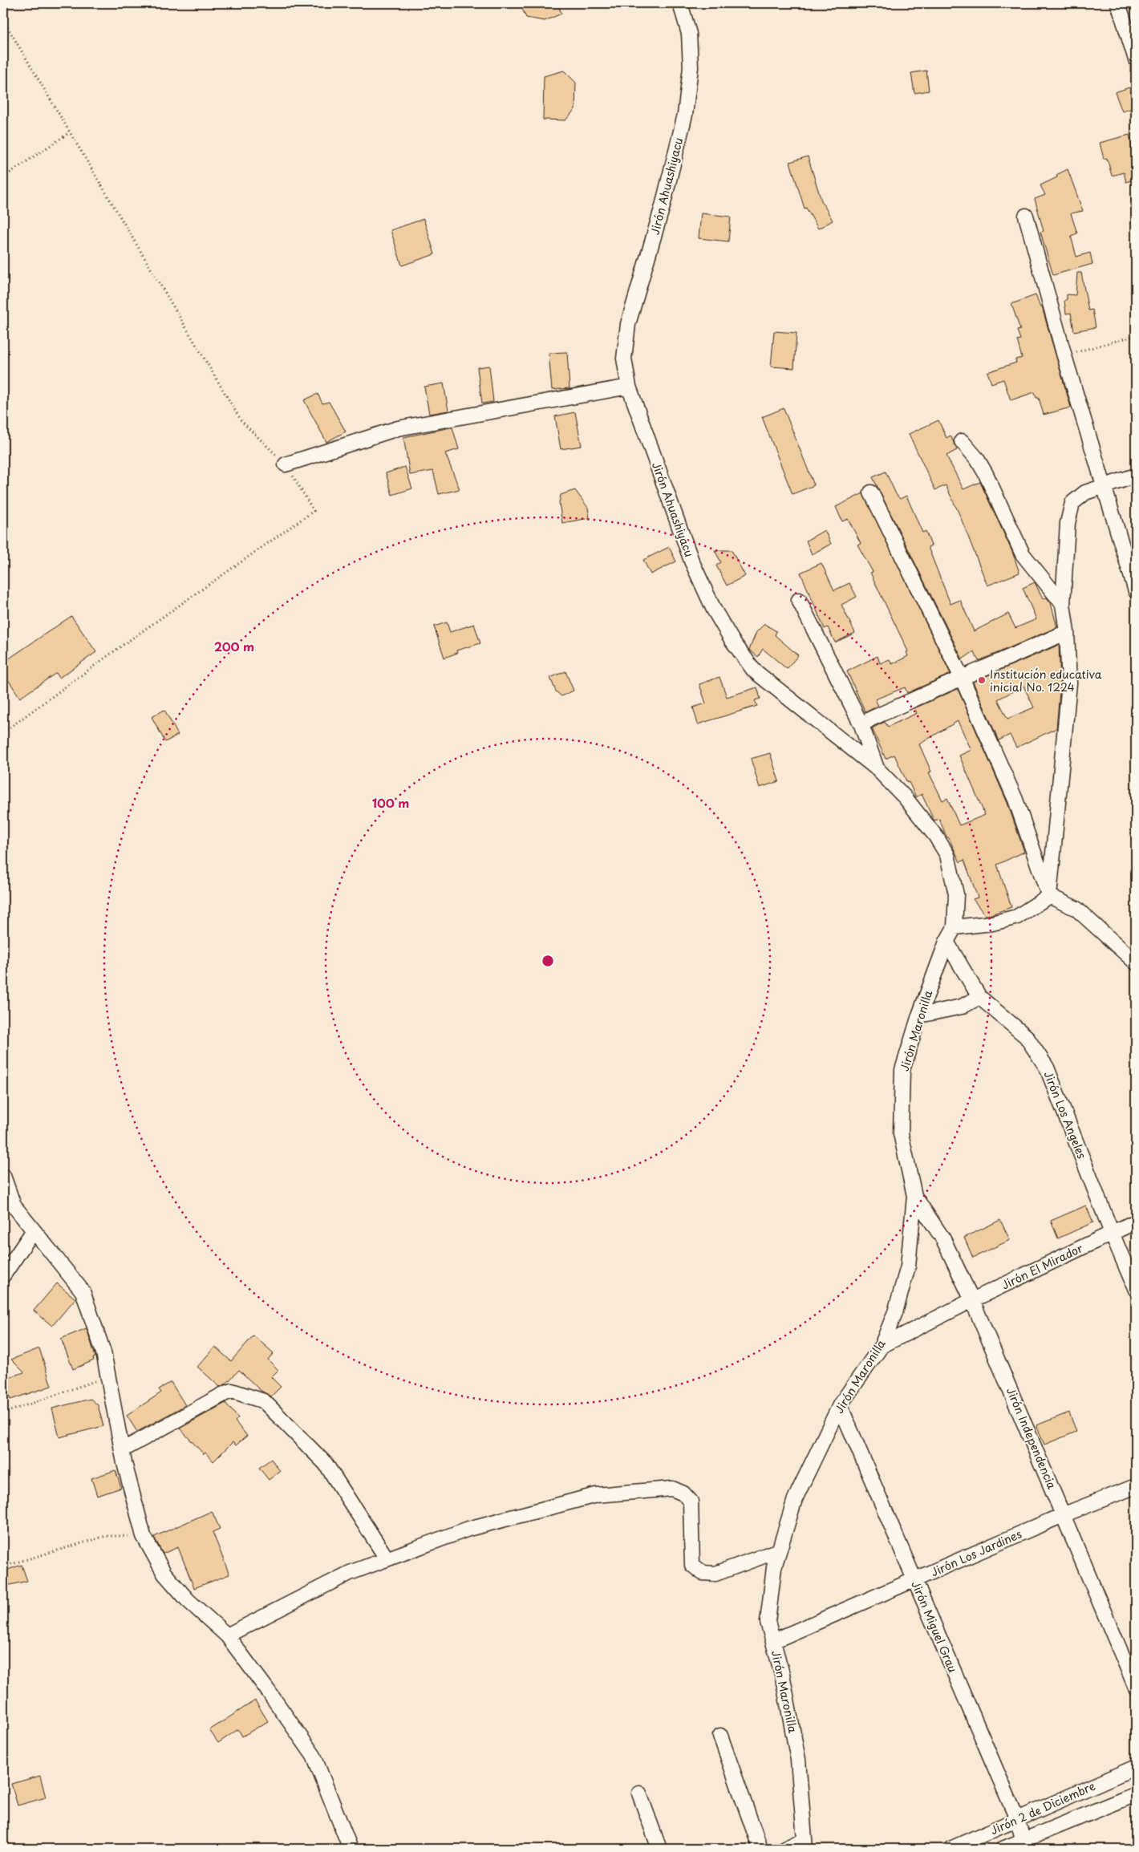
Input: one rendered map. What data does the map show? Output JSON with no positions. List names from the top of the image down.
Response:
{
  "streets": {
    "street": [
      "Jirón Ahuashiyacu",
      "Jirón Maronilla",
      "Jirón Los Angeles",
      "Jirón El Mirador",
      "Jirón Independencia",
      "Jirón Los Jardines",
      "Jirón Miguel Grau",
      "Jirón 2 de Diciembre"
    ]
  },
  "crossings": [
    ["Jirón Ahuashiyacu", "Jirón Maronilla"],
    ["Jirón Maronilla", "Jirón Los Angeles"],
    ["Jirón Maronilla", "Jirón El Mirador"],
    ["Jirón Maronilla", "Jirón Independencia"],
    ["Jirón Maronilla", "Jirón Los Jardines"],
    ["Jirón Maronilla", "Jirón Miguel Grau"],
    ["Jirón Los Angeles", "Jirón El Mirador"],
    ["Jirón El Mirador", "Jirón Independencia"],
    ["Jirón Independencia", "Jirón Los Jardines"],
    ["Jirón Los Jardines", "Jirón Miguel Grau"],
    ["Jirón Miguel Grau", "Jirón 2 de Diciembre"]
  ],
  "places": ["Institución educativa inicial No. 1224"],
  "rings": ["200 m", "100 m"]
}
